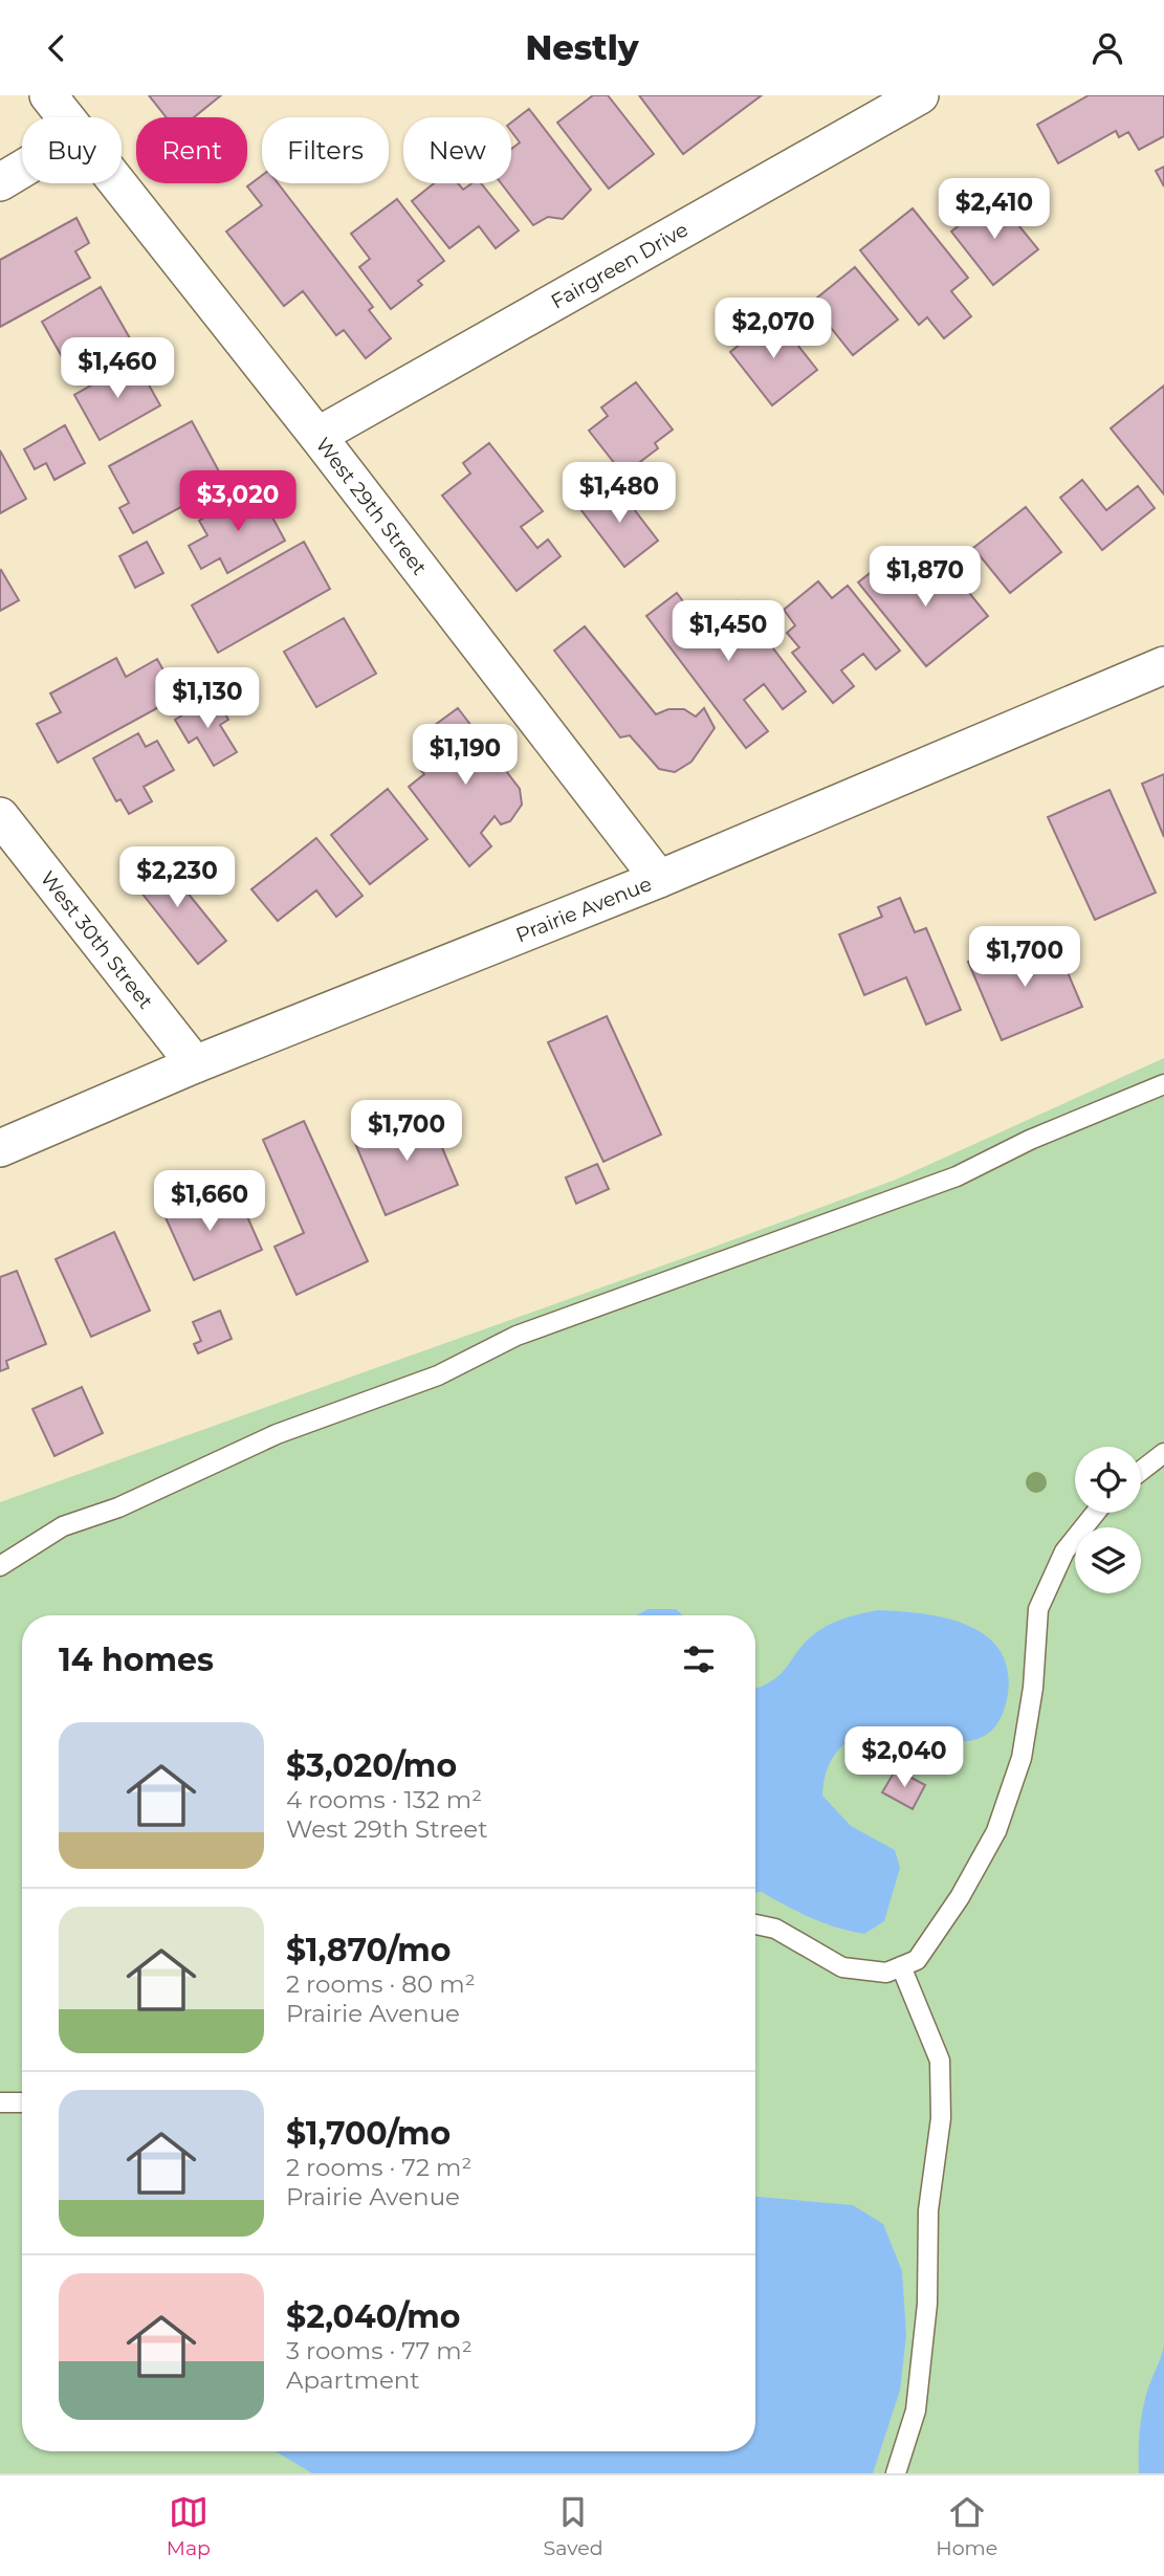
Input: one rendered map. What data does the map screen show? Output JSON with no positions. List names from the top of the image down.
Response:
{
  "streets": {
    "street": [
      "Fairgreen Drive",
      "West 29th Street",
      "Prairie Avenue",
      "West 30th Street"
    ]
  },
  "crossings": [
    ["Fairgreen Drive", "West 29th Street"],
    ["West 29th Street", "Prairie Avenue"],
    ["Prairie Avenue", "West 30th Street"]
  ],
  "page": {
    "header": "Nestly",
    "chip": [
      "Buy",
      "Rent",
      "Filters",
      "New"
    ],
    "price": [
      "$2,410",
      "$2,070",
      "$1,460",
      "$1,480",
      "$3,020",
      "$1,870",
      "$1,450",
      "$1,130",
      "$1,190",
      "$2,230",
      "$1,700",
      "$1,700",
      "$1,660",
      "$2,040"
    ],
    "heading": "14 homes",
    "list": [
      {
        "name": "$3,020/mo",
        "note": "4 rooms · 132 m² · West 29th Street"
      },
      {
        "name": "$1,870/mo",
        "note": "2 rooms · 80 m² · Prairie Avenue"
      },
      {
        "name": "$1,700/mo",
        "note": "2 rooms · 72 m² · Prairie Avenue"
      },
      {
        "name": "$2,040/mo",
        "note": "3 rooms · 77 m² · Apartment"
      }
    ],
    "tabs": ["Map", "Saved", "Home"]
  }
}
